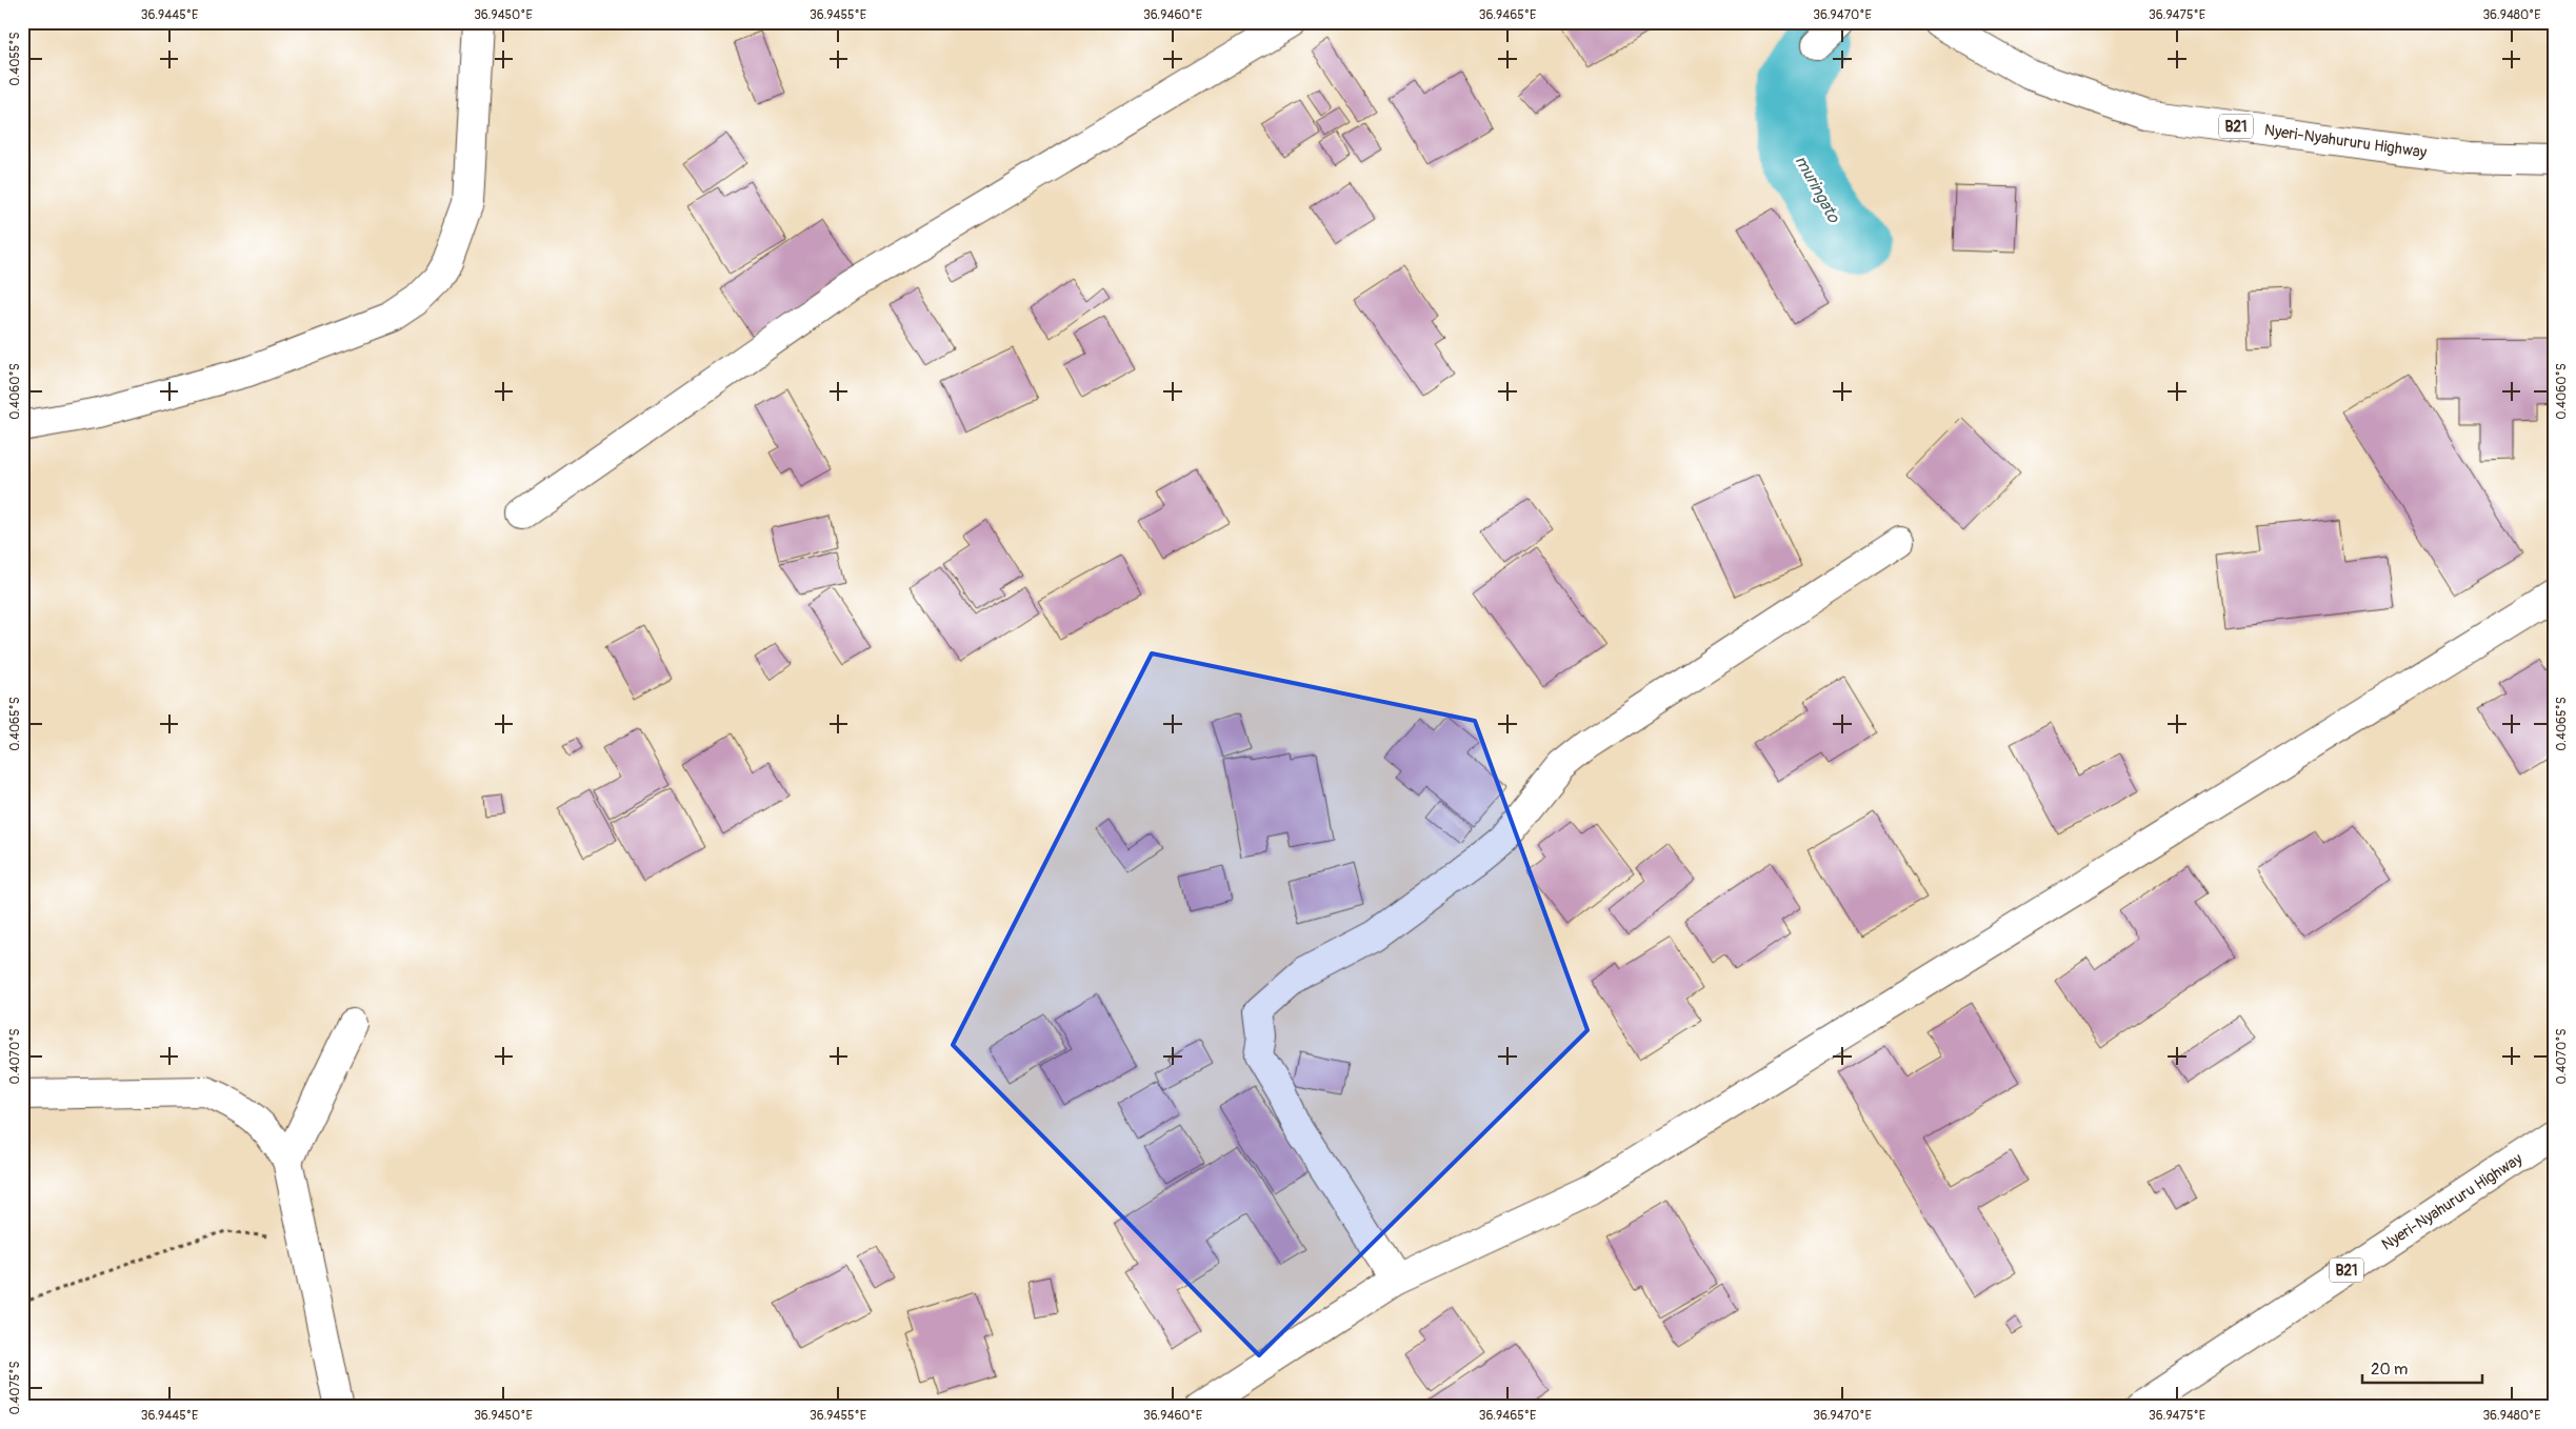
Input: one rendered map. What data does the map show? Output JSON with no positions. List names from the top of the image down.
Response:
{
  "streets": {
    "main road": ["B21", "Nyeri-Nyahururu Highway"]
  },
  "water": ["muringato"],
  "scale_bar": "20 m",
  "coordinates": [
    "36.9445°E",
    "36.9450°E",
    "36.9455°E",
    "36.9460°E",
    "36.9465°E",
    "36.9470°E",
    "36.9475°E",
    "36.9480°E",
    "0.4055°S",
    "0.4060°S",
    "0.4065°S",
    "0.4070°S",
    "0.4075°S"
  ]
}
